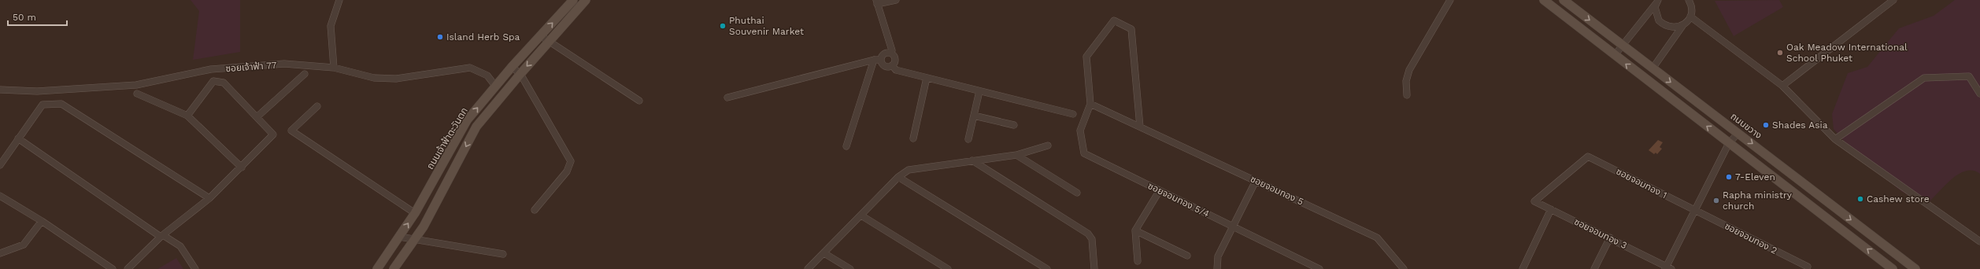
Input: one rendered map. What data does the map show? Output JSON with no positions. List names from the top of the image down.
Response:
{
  "streets": {
    "main road": ["ถนนขวาง", "ถนนเจ้าฟ้าตะวันตก"],
    "street": [
      "ซอยเจ้าฟ้า 77",
      "ซอยจอมทอง 1",
      "ซอยจอมทอง 5",
      "ซอยจอมทอง 5/4",
      "ซอยจอมทอง 3",
      "ซอยจอมทอง 2"
    ]
  },
  "crossings": [
    ["ซอยเจ้าฟ้า 77", "ถนนเจ้าฟ้าตะวันตก"],
    ["ซอยจอมทอง 1", "ซอยจอมทอง 3"],
    ["ซอยจอมทอง 1", "ซอยจอมทอง 2"],
    ["ซอยจอมทอง 5", "ซอยจอมทอง 5/4"]
  ],
  "places": [
    "Phuthai Souvenir Market",
    "Island Herb Spa",
    "Oak Meadow International School Phuket",
    "Shades Asia",
    "7-Eleven",
    "Cashew store",
    "Rapha ministry church"
  ],
  "scale_bar": "50 m"
}
